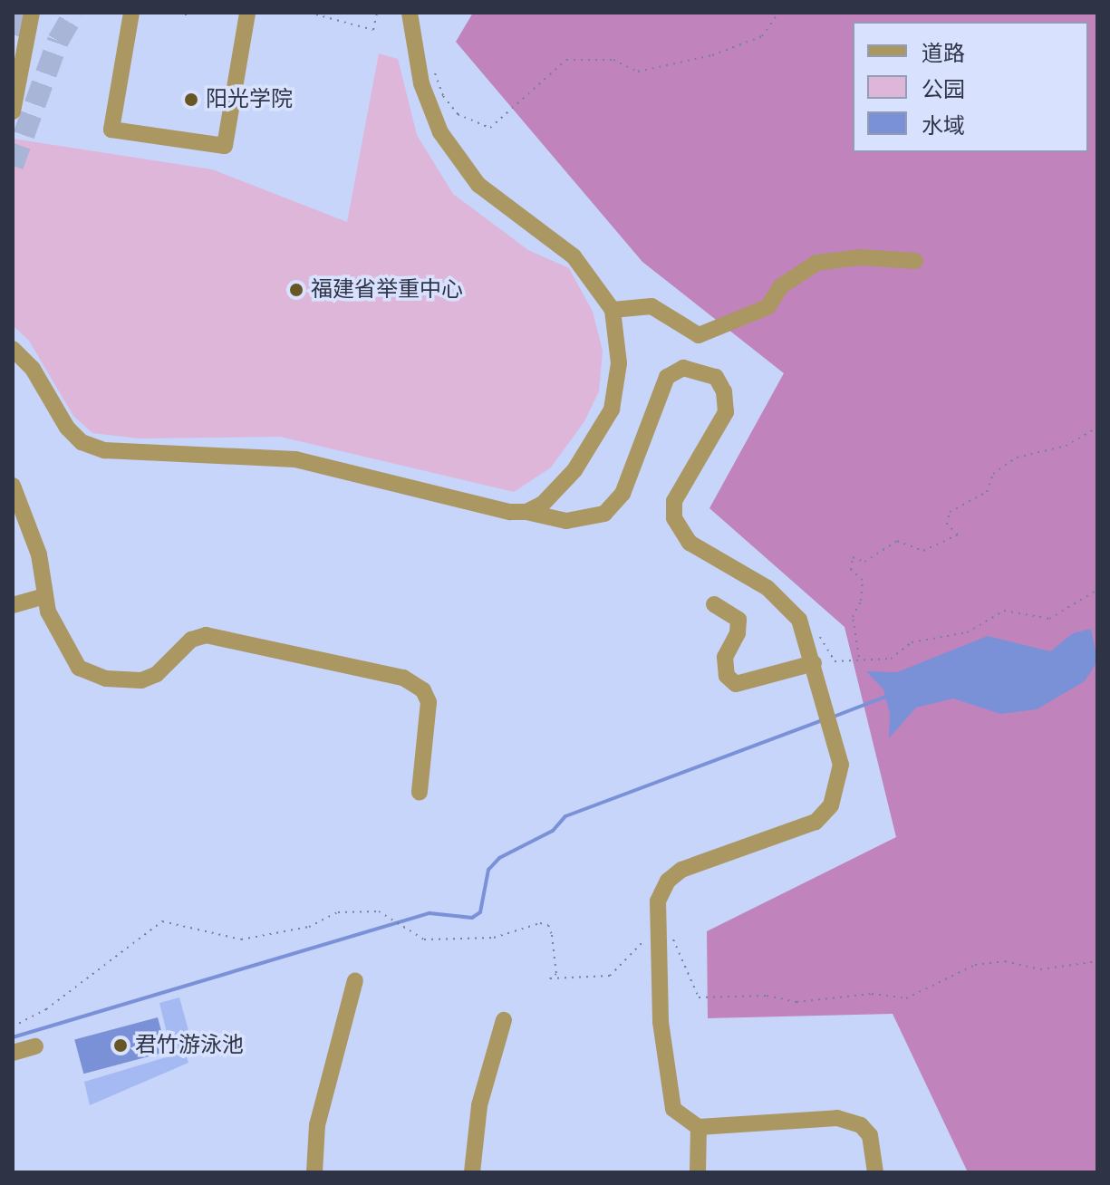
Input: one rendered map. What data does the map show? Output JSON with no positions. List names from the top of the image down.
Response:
{
  "places": ["阳光学院", "福建省举重中心", "君竹游泳池"],
  "legend": ["道路", "公园", "水域"]
}
